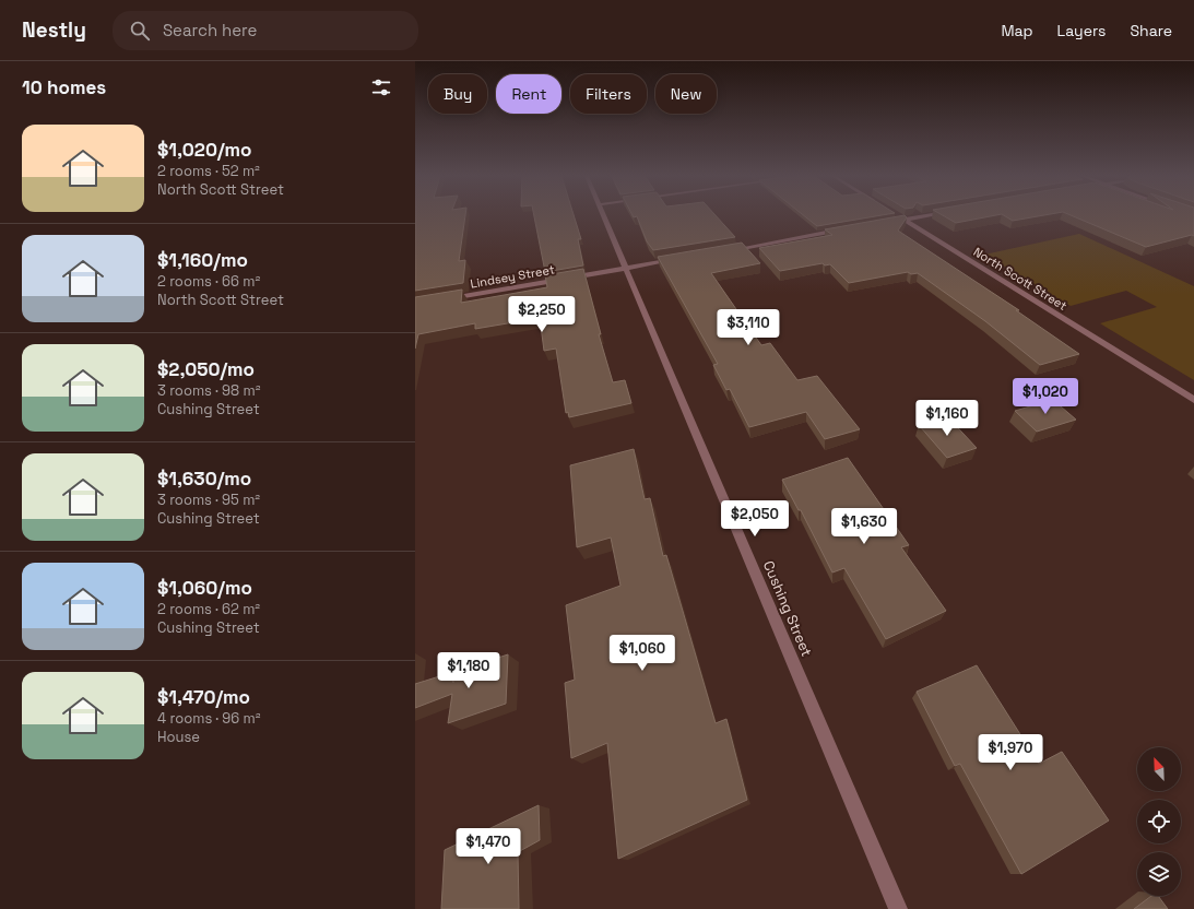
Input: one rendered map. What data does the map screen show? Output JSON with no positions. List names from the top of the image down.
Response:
{
  "streets": {
    "street": ["Lindsey Street", "North Scott Street", "Cushing Street"]
  },
  "crossings": [
    ["Lindsey Street", "Cushing Street"]
  ],
  "north": "top left",
  "page": {
    "header": "Nestly",
    "search": "Search here",
    "nav": ["Map", "Layers", "Share"],
    "heading": "10 homes",
    "chip": [
      "Buy",
      "Rent",
      "Filters",
      "New"
    ],
    "list": [
      {
        "name": "$1,020/mo",
        "note": "2 rooms · 52 m² · North Scott Street"
      },
      {
        "name": "$1,160/mo",
        "note": "2 rooms · 66 m² · North Scott Street"
      },
      {
        "name": "$2,050/mo",
        "note": "3 rooms · 98 m² · Cushing Street"
      },
      {
        "name": "$1,630/mo",
        "note": "3 rooms · 95 m² · Cushing Street"
      },
      {
        "name": "$1,060/mo",
        "note": "2 rooms · 62 m² · Cushing Street"
      },
      {
        "name": "$1,470/mo",
        "note": "4 rooms · 96 m² · House"
      }
    ],
    "price": [
      "$2,250",
      "$3,110",
      "$1,020",
      "$1,160",
      "$2,050",
      "$1,630",
      "$1,060",
      "$1,180",
      "$1,970",
      "$1,470"
    ]
  }
}
